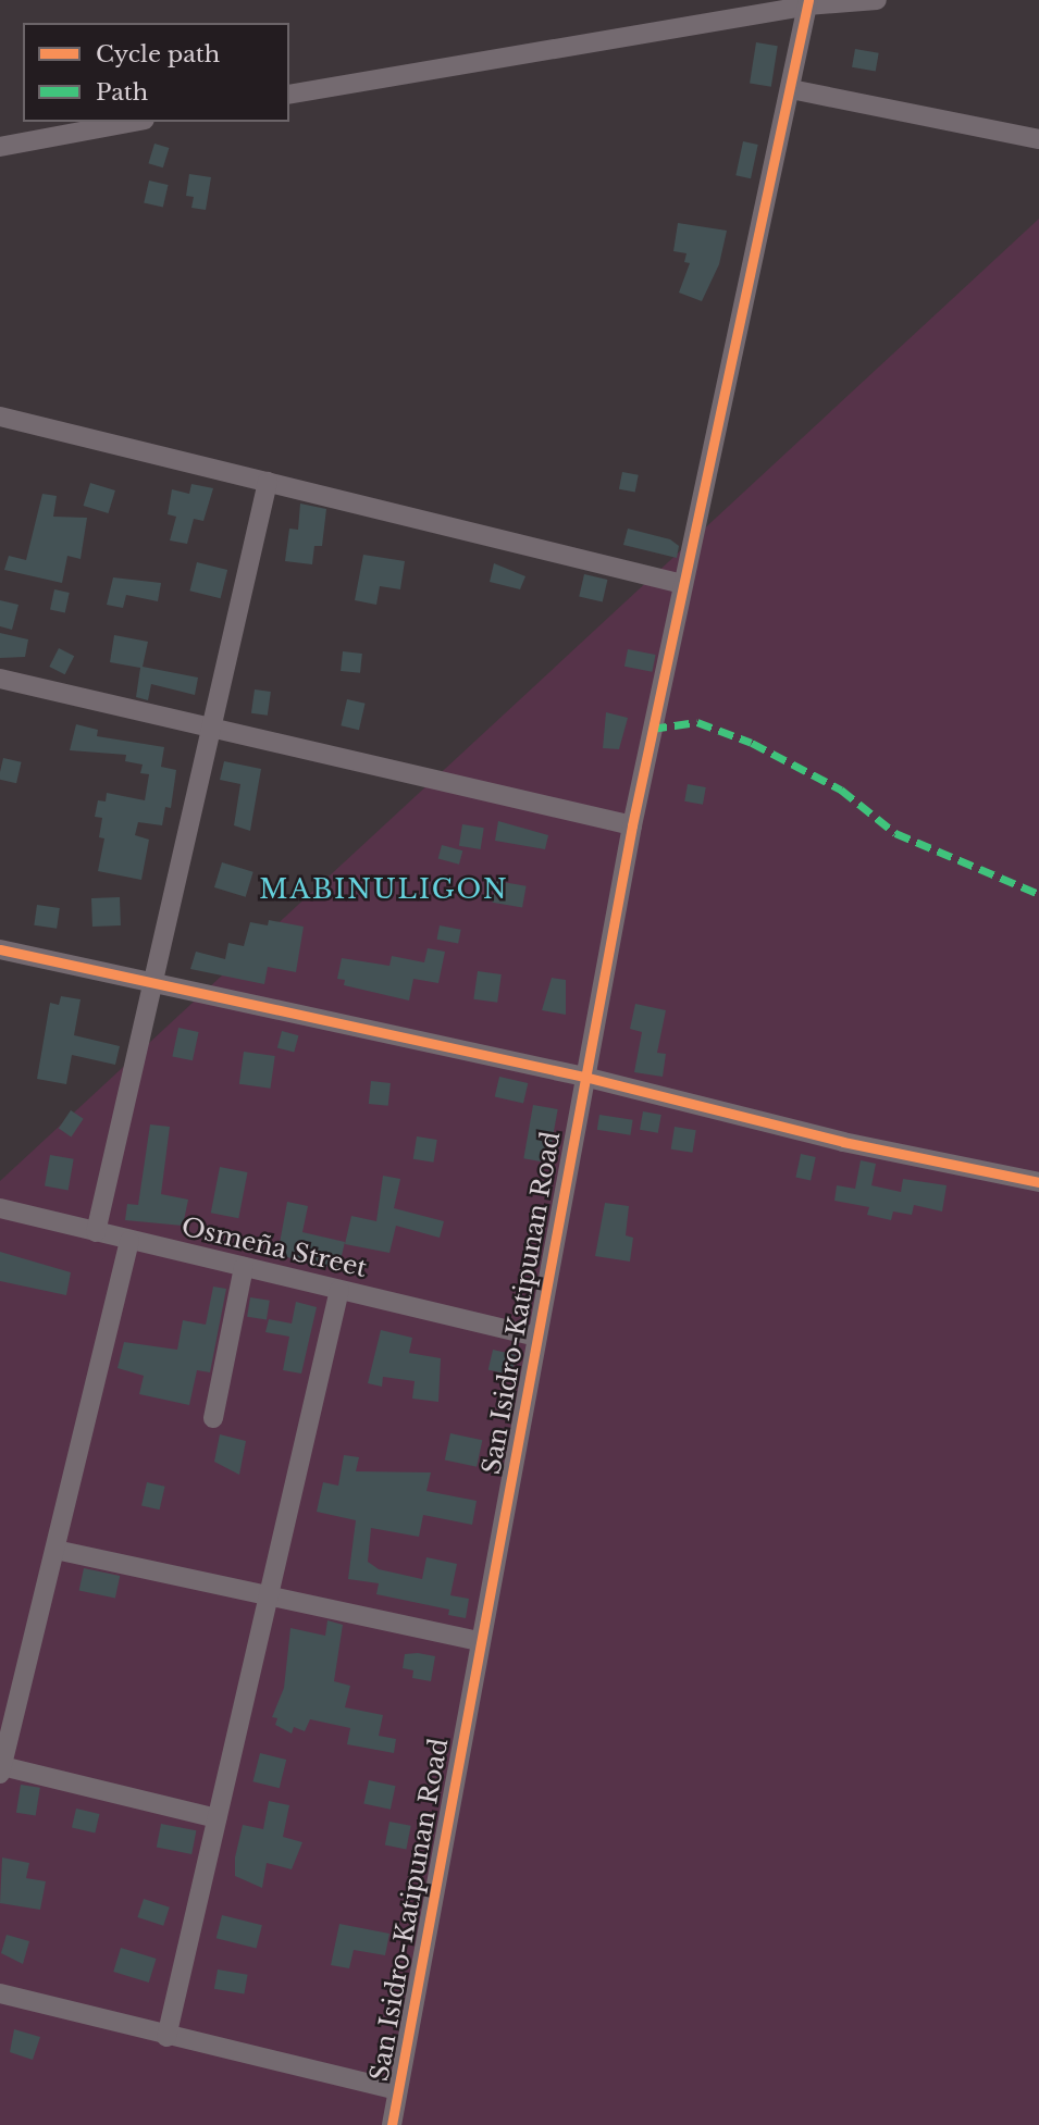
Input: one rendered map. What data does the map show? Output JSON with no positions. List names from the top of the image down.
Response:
{
  "streets": {
    "street": ["Osmeña Street", "San Isidro-Katipunan Road"]
  },
  "crossings": [
    ["Osmeña Street", "San Isidro-Katipunan Road"]
  ],
  "districts": ["MABINULIGON"],
  "legend": ["Cycle path", "Path"]
}
